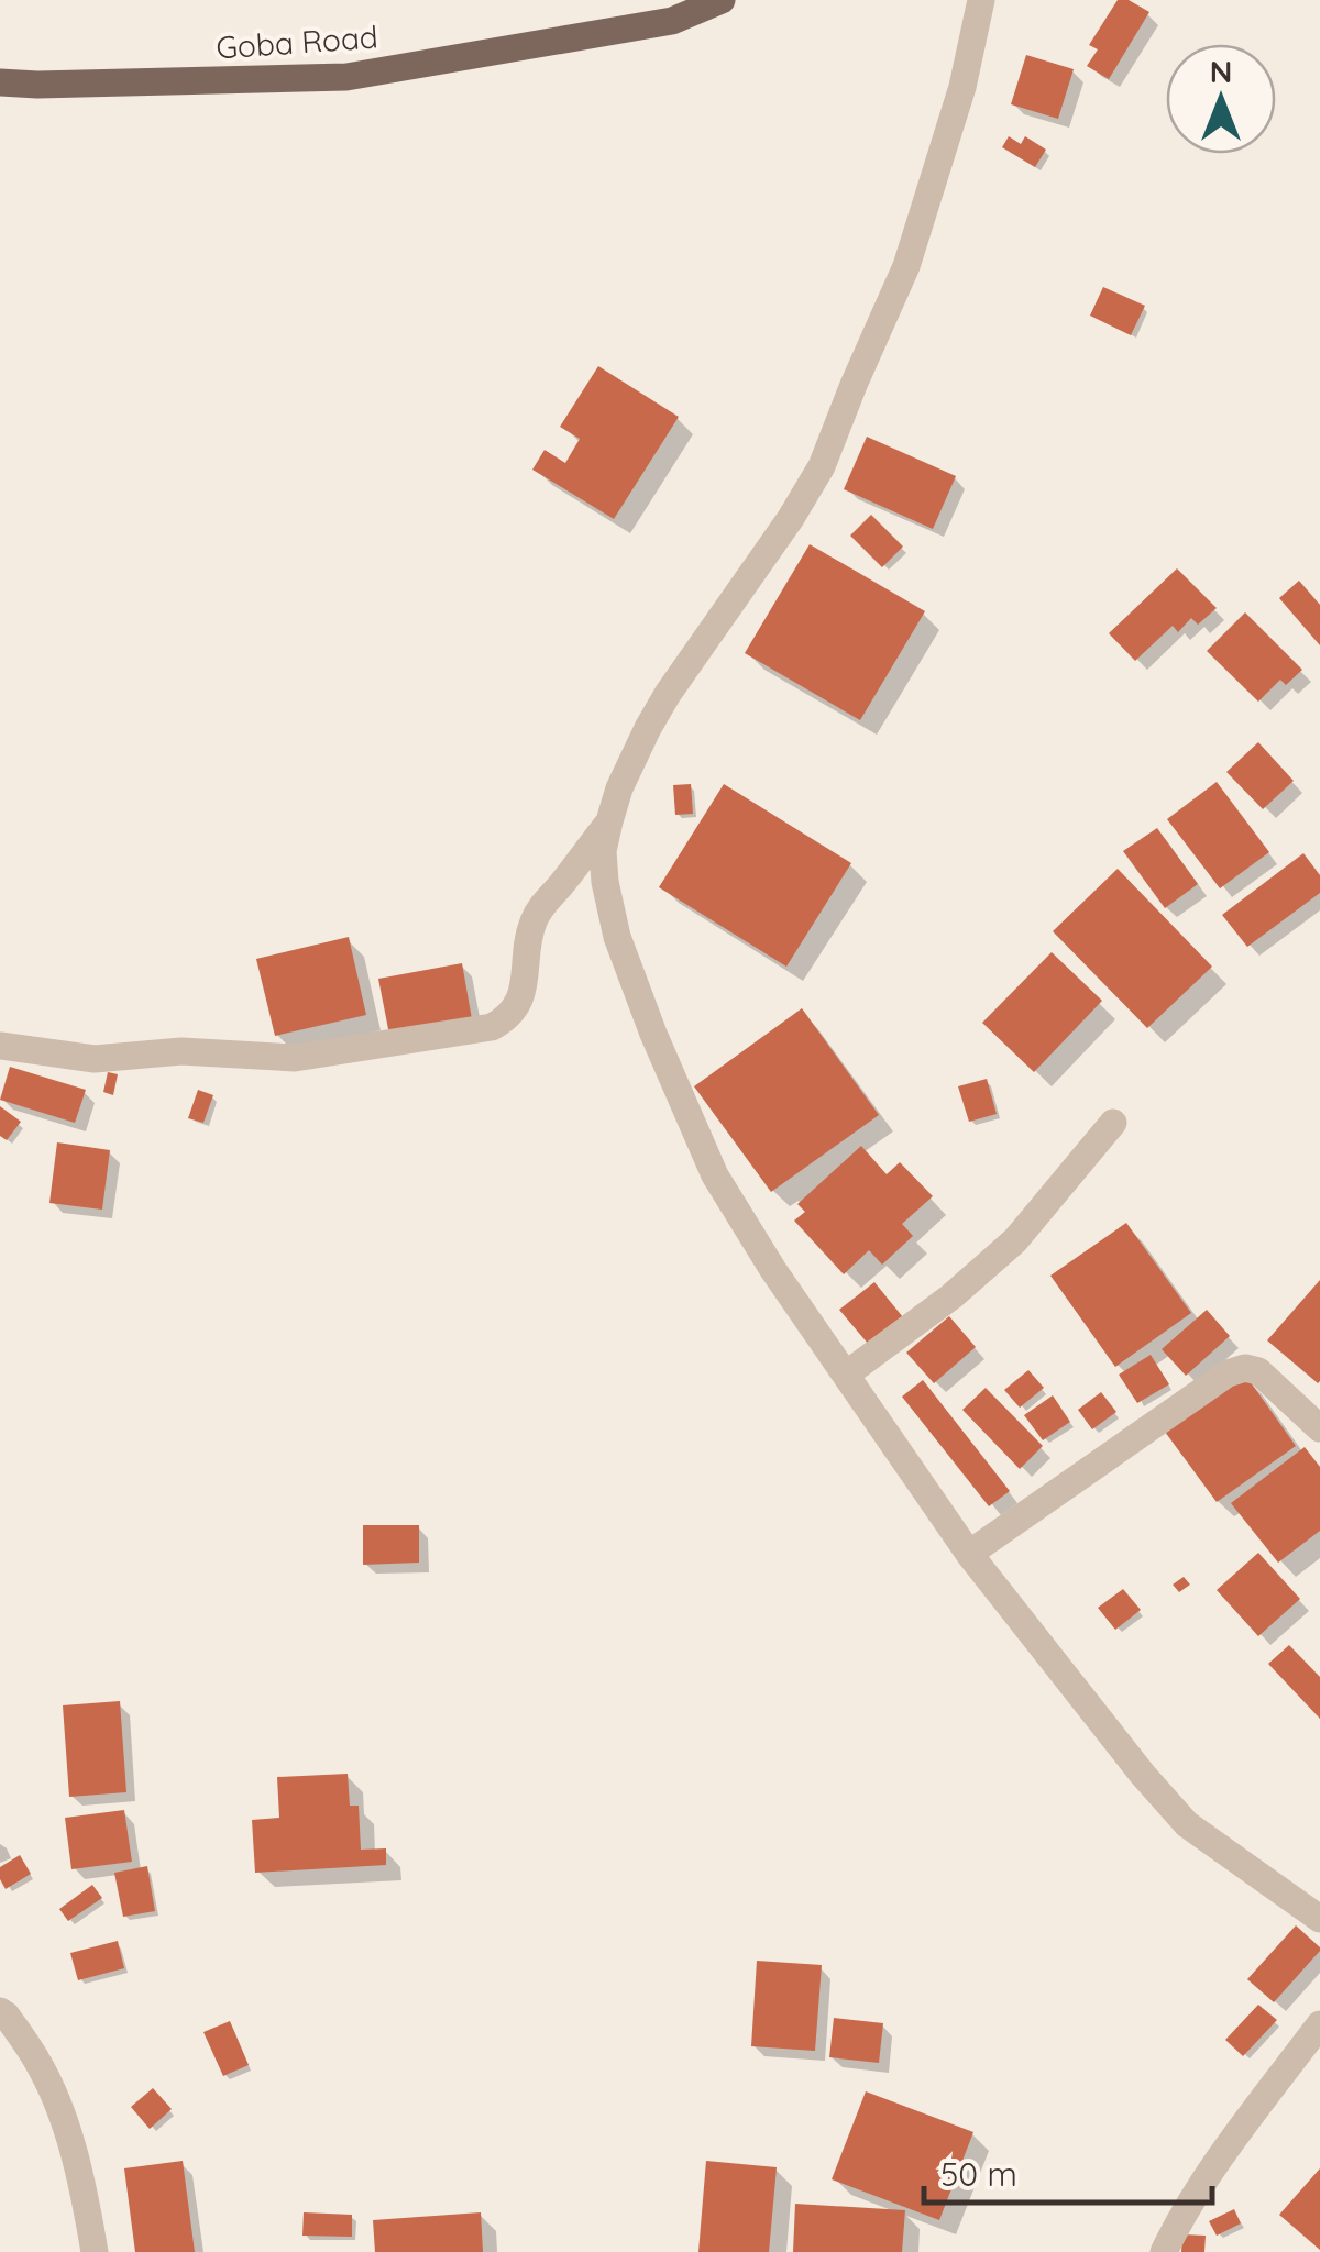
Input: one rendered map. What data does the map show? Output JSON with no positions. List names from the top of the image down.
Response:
{
  "streets": {
    "main road": ["Goba Road"]
  },
  "scale_bar": "50 m",
  "north": "top"
}
